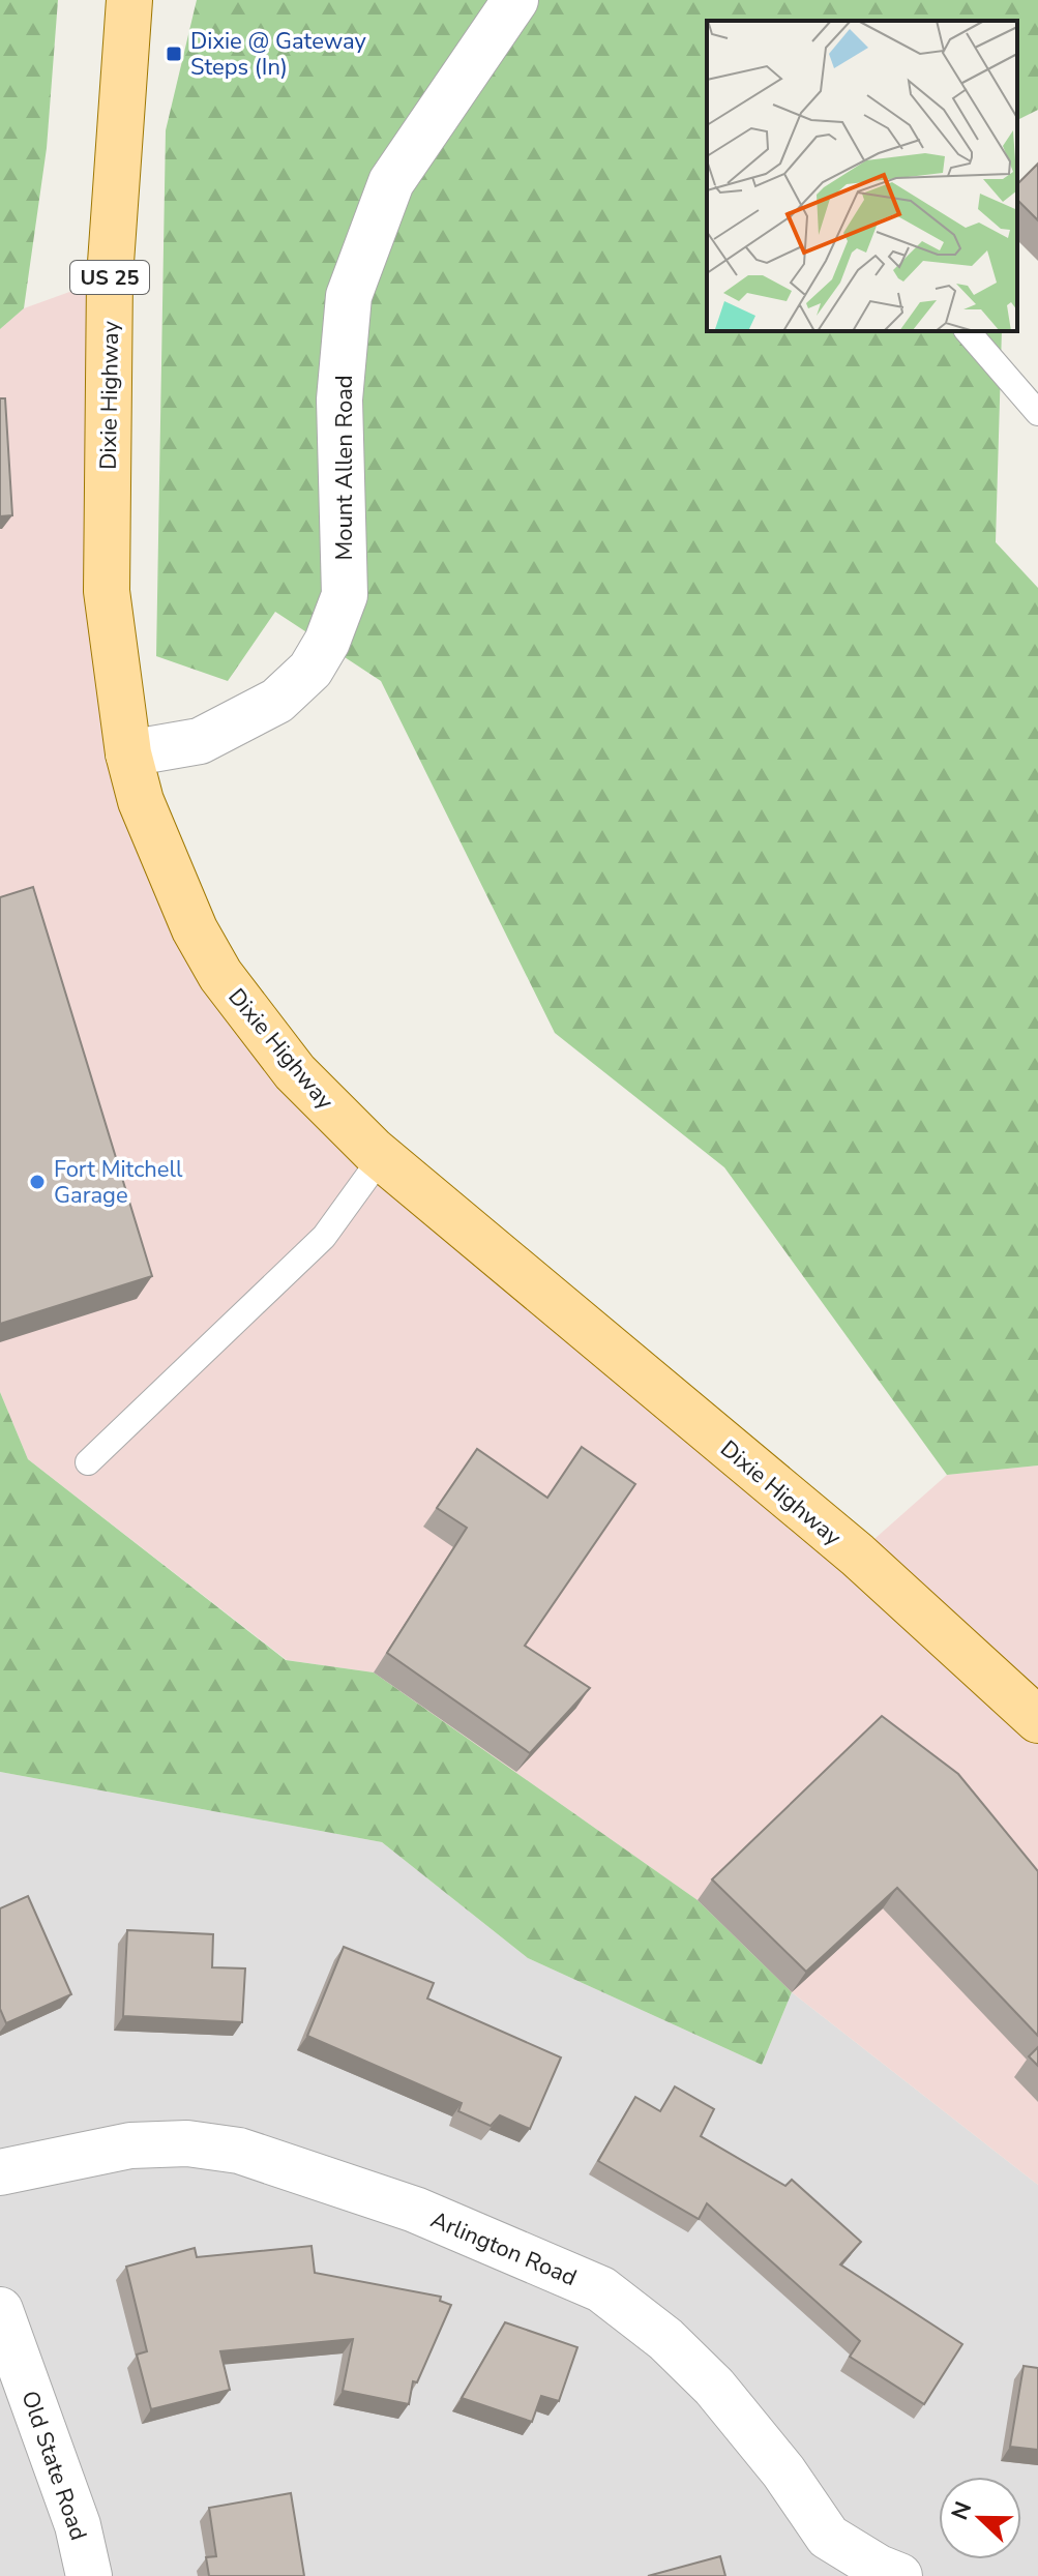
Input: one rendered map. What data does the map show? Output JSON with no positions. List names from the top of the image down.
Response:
{
  "streets": {
    "main road": ["US 25", "Dixie Highway"],
    "street": ["Mount Allen Road", "Arlington Road", "Old State Road"]
  },
  "crossings": [
    ["Dixie Highway", "Mount Allen Road"]
  ],
  "places": {
    "transit": ["Dixie @ Gateway Steps (In)"],
    "other": ["Fort Mitchell Garage"]
  },
  "north": "left"
}
